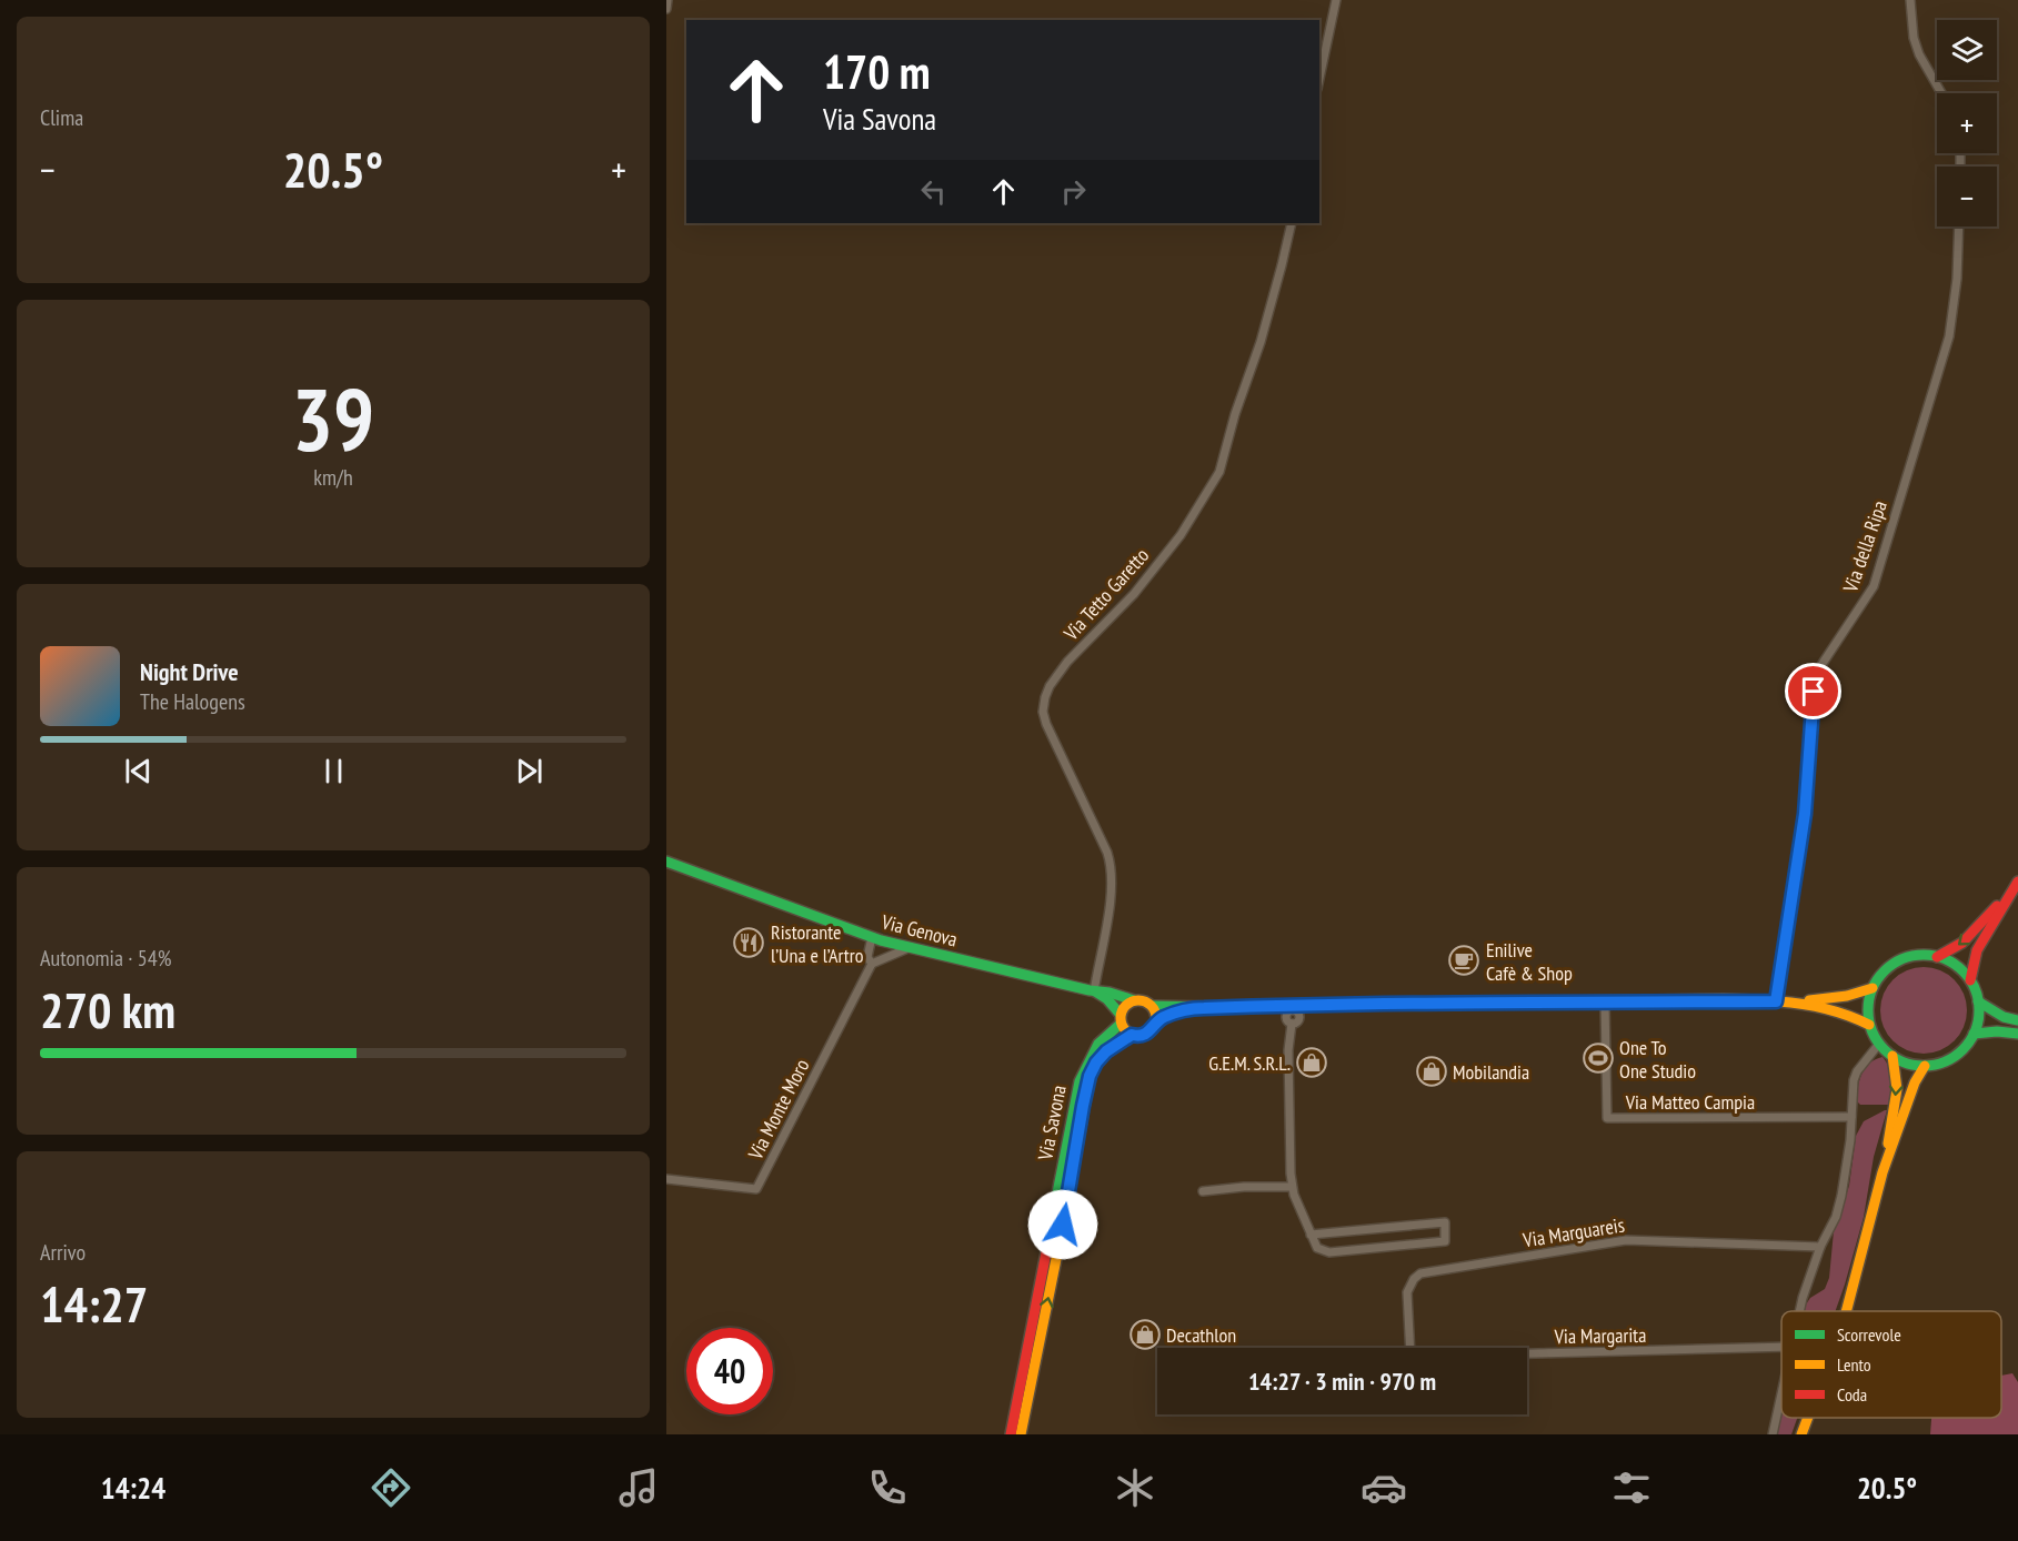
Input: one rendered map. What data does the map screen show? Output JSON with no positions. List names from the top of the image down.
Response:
{
  "streets": {
    "main road": ["Via Genova", "Via Savona"],
    "street": [
      "Via della Ripa",
      "Via Tetto Garetto",
      "Via Matteo Campia",
      "Via Monte Moro",
      "Via Marguareis",
      "Via Margarita"
    ]
  },
  "crossings": [
    ["Via Tetto Garetto", "Via Genova"],
    ["Via Genova", "Via Monte Moro"],
    ["Via Genova", "Via Savona"]
  ],
  "places": {
    "restaurant": ["Ristorante l’Una e l’Artro"],
    "cafe": ["Enilive Cafè & Shop"],
    "sports": ["One To One Studio"],
    "shop": ["G.E.M. S.R.L.", "Mobilandia", "Decathlon"]
  },
  "legend": ["Scorrevole", "Lento", "Coda"],
  "page": {
    "tile": [
      "Clima",
      ["39", "km/h"],
      ["Autonomia · 54%", "270 km"],
      ["Arrivo", "14:27"]
    ],
    "map_buttons": ["+", "−"],
    "turn": ["170 m", "Via Savona"],
    "heat": ["−", "20.5°", "+"],
    "song": ["Night Drive", "The Halogens"],
    "limit": "40",
    "trip": "14:27 · 3 min · 970 m",
    "tabs": ["14:24", "20.5°"]
  }
}
